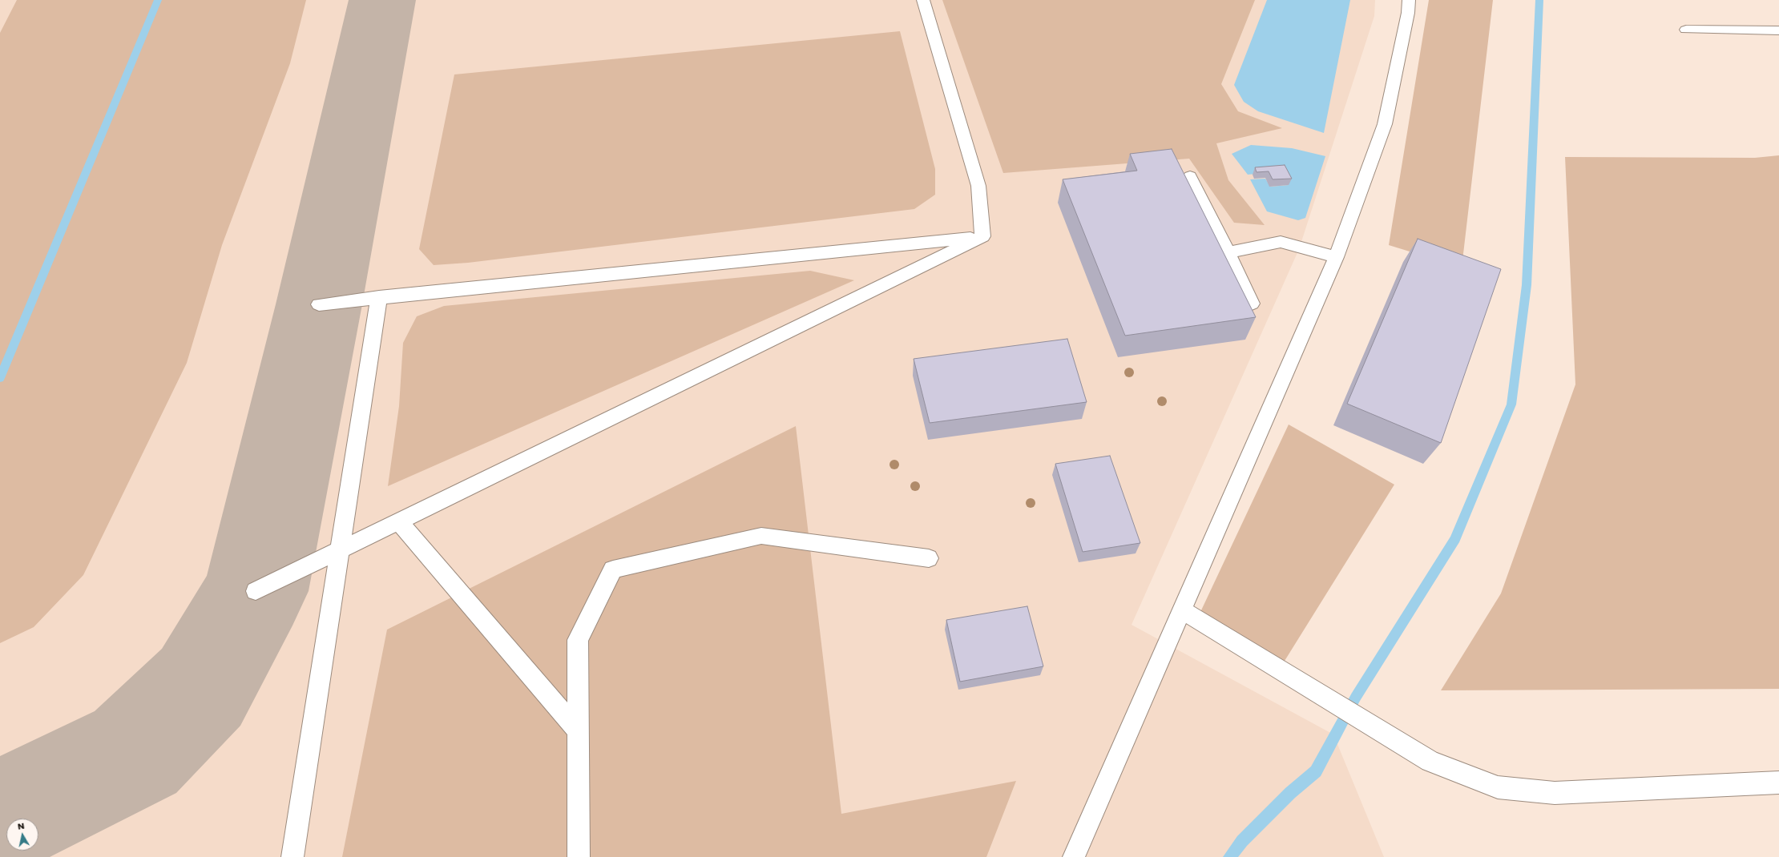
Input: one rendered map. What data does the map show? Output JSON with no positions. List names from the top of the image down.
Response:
{
  "north": "top"
}
